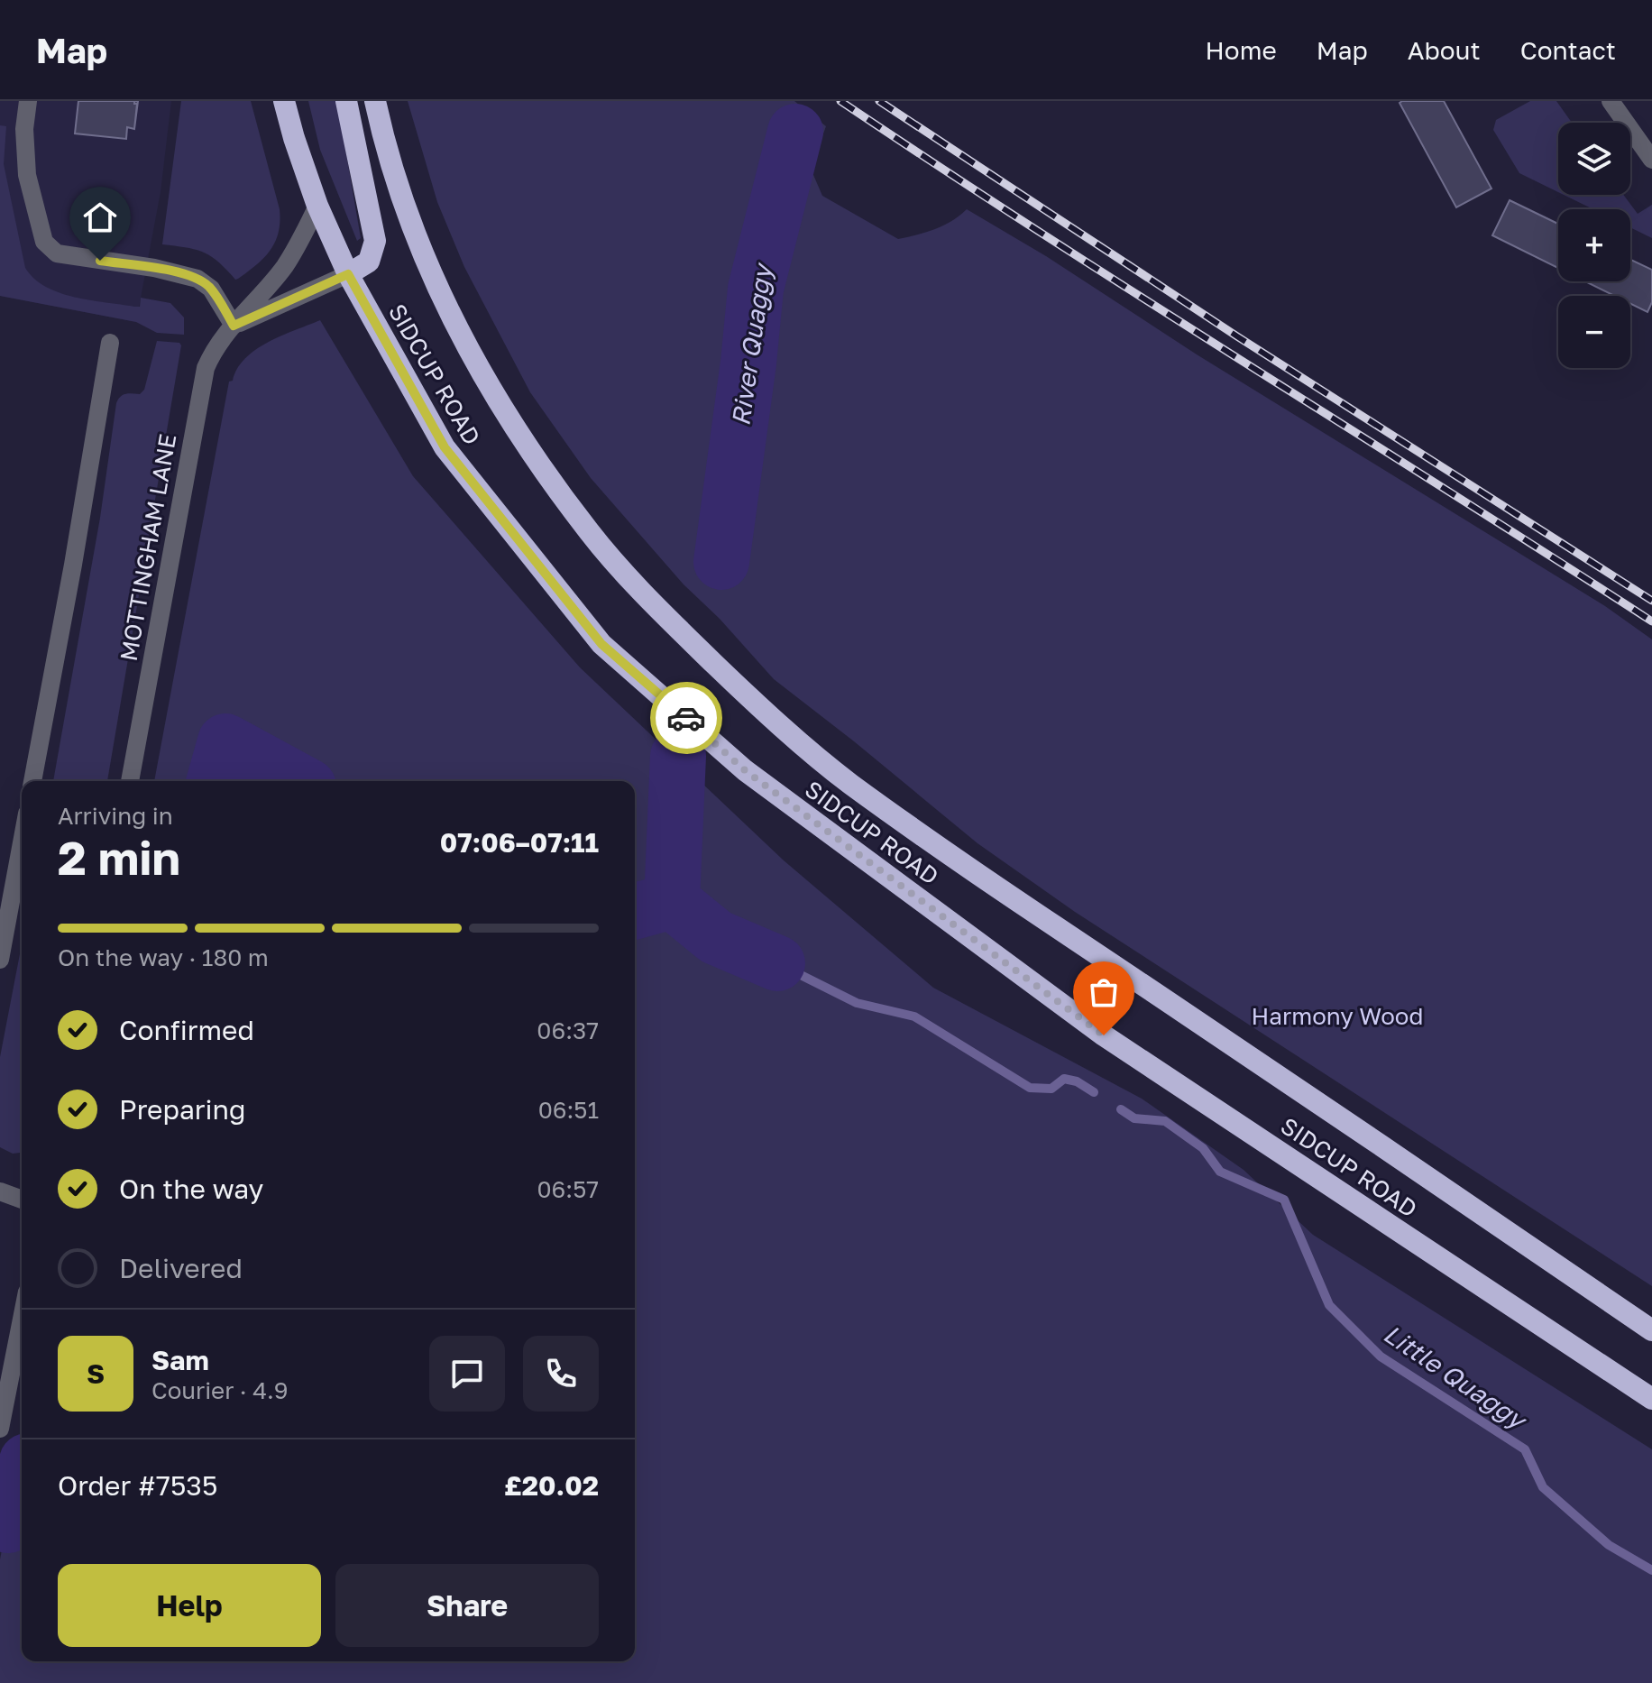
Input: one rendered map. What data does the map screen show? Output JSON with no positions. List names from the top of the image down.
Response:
{
  "streets": {
    "highway": ["SIDCUP ROAD"],
    "street": ["MOTTINGHAM LANE"]
  },
  "crossings": [
    ["SIDCUP ROAD", "MOTTINGHAM LANE"]
  ],
  "water": ["River Quaggy", "Little Quaggy"],
  "parks": ["Harmony Wood"],
  "page": {
    "header": "Map",
    "nav": [
      "Home",
      "Map",
      "About",
      "Contact"
    ],
    "map_buttons": ["+", "−"],
    "heading": ["2 min", "Arriving in", "07:06–07:11"],
    "panel": [
      "Sam",
      "Courier · 4.9",
      "Order #7535",
      "£20.02"
    ],
    "bar": "On the way · 180 m",
    "list": [
      ["Confirmed", "06:37"],
      ["Preparing", "06:51"],
      ["On the way", "06:57"],
      "Delivered"
    ],
    "round": "S",
    "buttons": ["Help", "Share"]
  }
}
